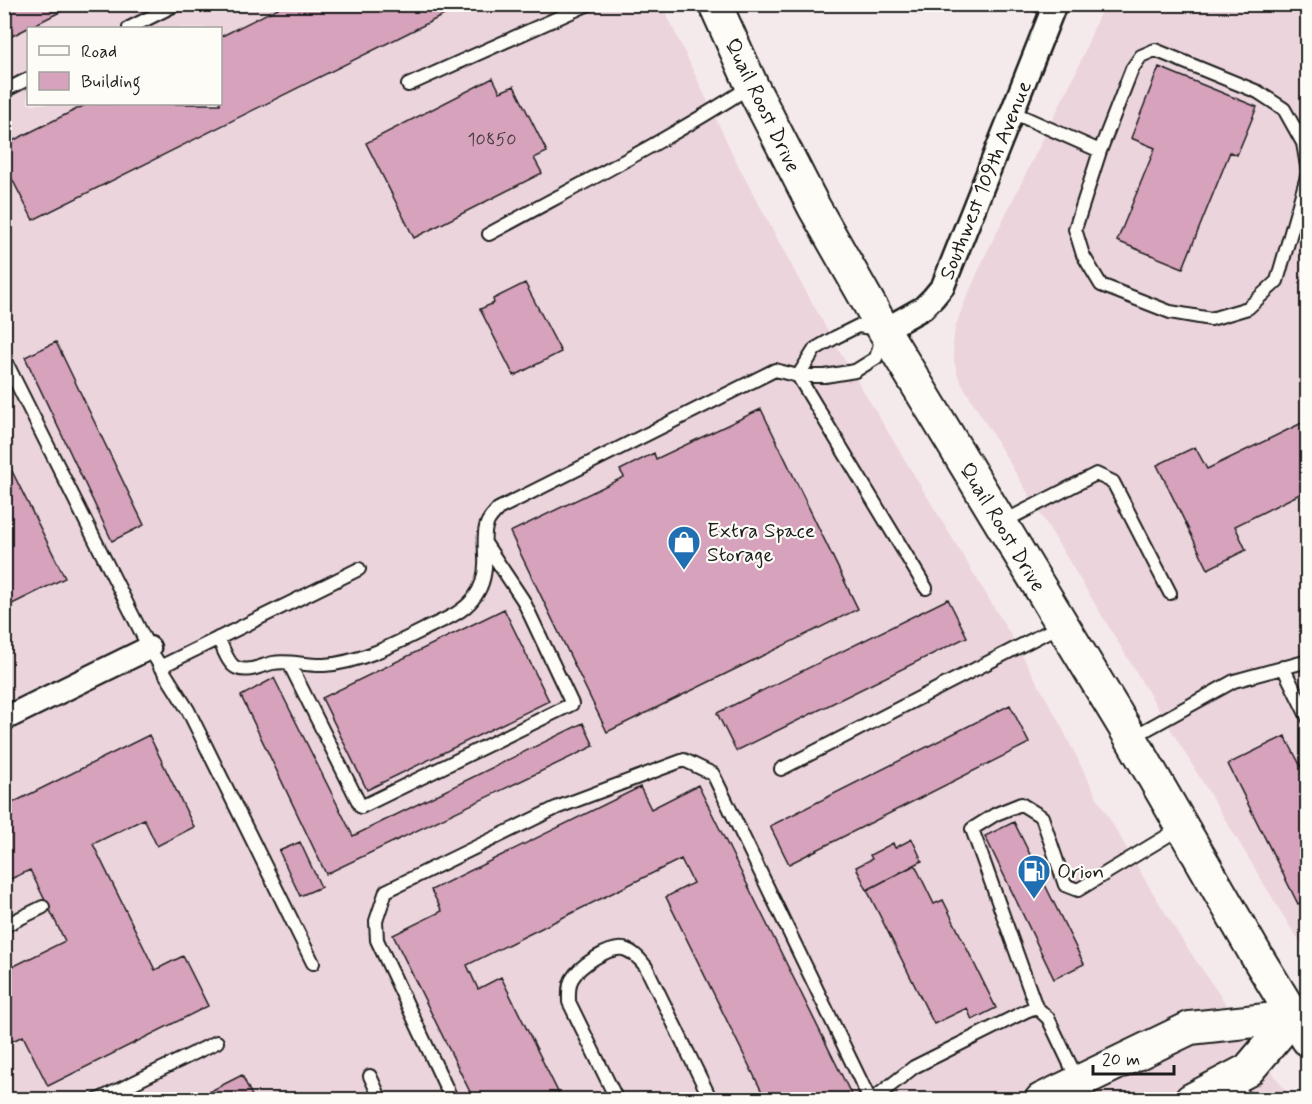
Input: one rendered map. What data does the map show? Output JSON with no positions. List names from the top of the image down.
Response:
{
  "streets": {
    "main road": ["Quail Roost Drive"],
    "street": ["Southwest 109th Avenue"]
  },
  "crossings": [
    ["Quail Roost Drive", "Southwest 109th Avenue"]
  ],
  "places": {
    "shop": ["Extra Space Storage"],
    "fuel station": ["Orion"]
  },
  "house_numbers": ["10850"],
  "legend": ["Road", "Building"],
  "scale_bar": "20 m"
}
